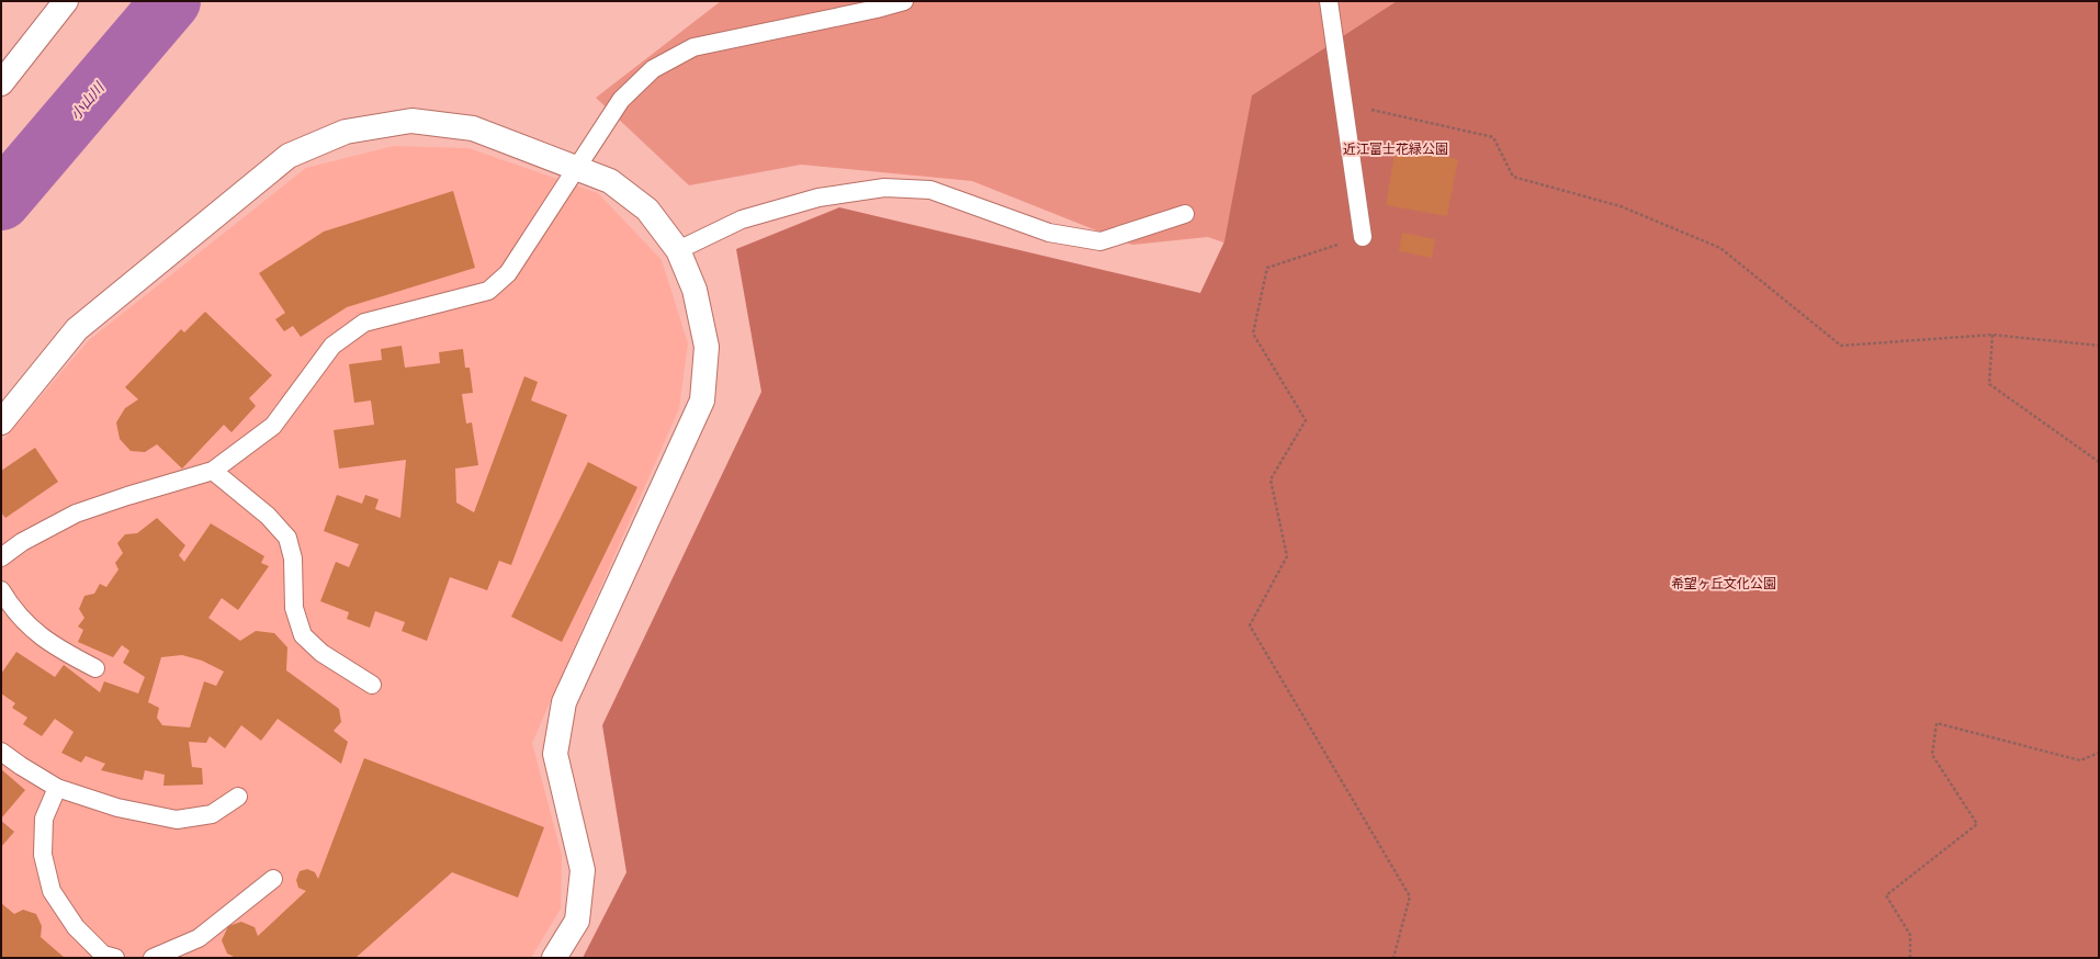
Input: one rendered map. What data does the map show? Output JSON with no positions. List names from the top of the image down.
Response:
{
  "water": ["小山川"],
  "parks": ["近江富士花緑公園", "希望ヶ丘文化公園"]
}
